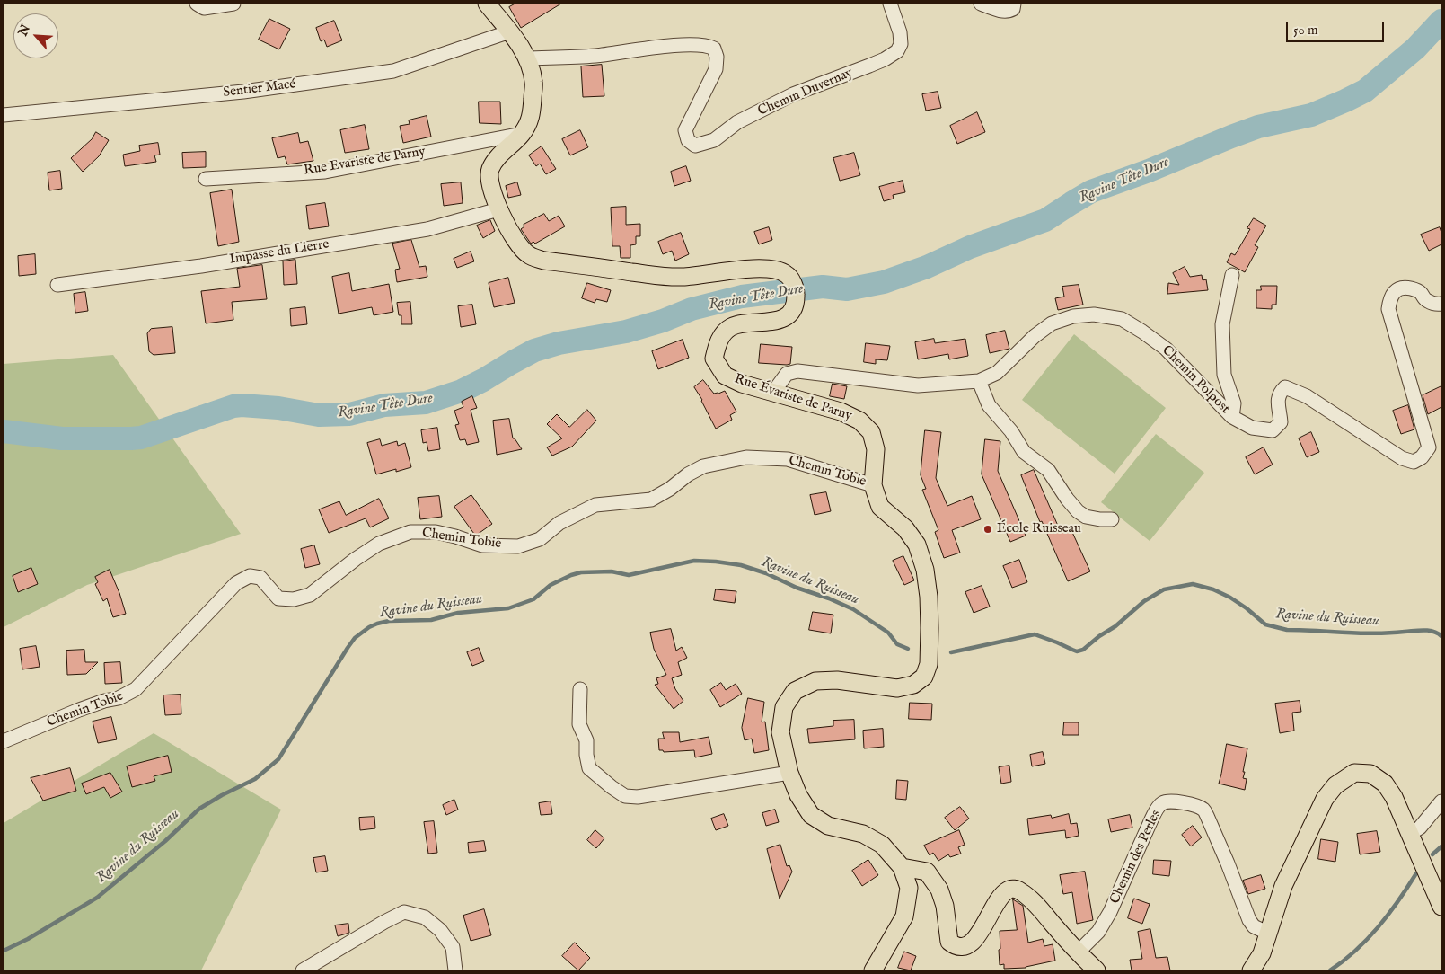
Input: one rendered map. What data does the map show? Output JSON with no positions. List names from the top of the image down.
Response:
{
  "streets": {
    "main road": ["Rue Évariste de Parny"],
    "street": [
      "Sentier Macé",
      "Chemin Duvernay",
      "Rue Evariste de Parny",
      "Impasse du Lierre",
      "Chemin Polpost",
      "Chemin Tobie",
      "Chemin des Perles"
    ]
  },
  "crossings": [
    ["Sentier Macé", "Rue Évariste de Parny"],
    ["Chemin Duvernay", "Rue Évariste de Parny"],
    ["Rue Evariste de Parny", "Rue Évariste de Parny"],
    ["Impasse du Lierre", "Rue Évariste de Parny"],
    ["Chemin Polpost", "Rue Évariste de Parny"],
    ["Rue Évariste de Parny", "Chemin Tobie"]
  ],
  "water": ["Ravine Tête Dure", "Ravine du Ruisseau"],
  "places": ["École Ruisseau"],
  "scale_bar": "50 m",
  "north": "top left"
}
